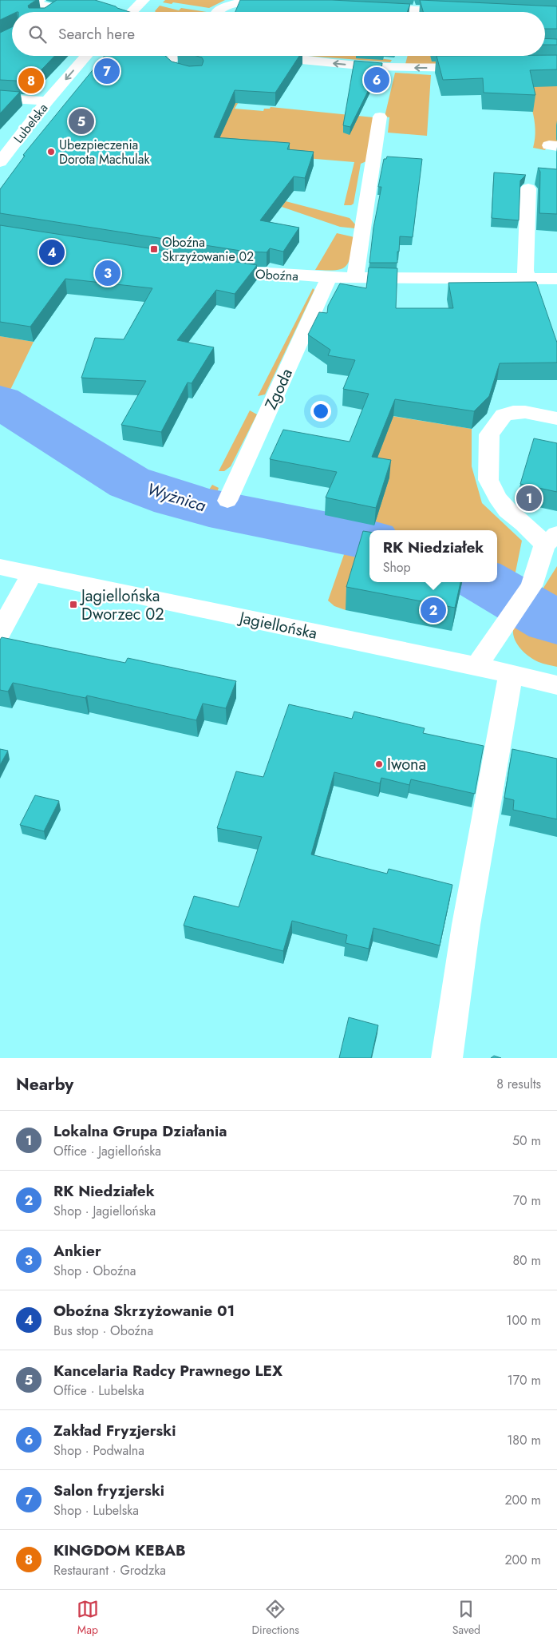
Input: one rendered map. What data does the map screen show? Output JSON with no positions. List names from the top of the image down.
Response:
{
  "streets": {
    "street": [
      "Lubelska",
      "Oboźna",
      "Zgoda",
      "Jagiellońska"
    ]
  },
  "crossings": [
    ["Oboźna", "Zgoda"]
  ],
  "one_way": ["Lubelska"],
  "water": ["Wyżnica"],
  "places": {
    "other": ["Ubezpieczenia Dorota Machulak", "Iwona"],
    "transit": ["Oboźna Skrzyżowanie 02", "Jagiellońska Dworzec 02"]
  },
  "page": {
    "search": "Search here",
    "pins": [
      "7",
      "6",
      "8",
      "5",
      "4",
      "3",
      "1",
      "2"
    ],
    "popup": ["RK Niedziałek", "Shop"],
    "heading": ["Nearby", "8 results"],
    "list": [
      {
        "mark": "1",
        "name": "Lokalna Grupa Działania",
        "note": "Office · Jagiellońska",
        "value": "50 m"
      },
      {
        "mark": "2",
        "name": "RK Niedziałek",
        "note": "Shop · Jagiellońska",
        "value": "70 m"
      },
      {
        "mark": "3",
        "name": "Ankier",
        "note": "Shop · Oboźna",
        "value": "80 m"
      },
      {
        "mark": "4",
        "name": "Oboźna Skrzyżowanie 01",
        "note": "Bus stop · Oboźna",
        "value": "100 m"
      },
      {
        "mark": "5",
        "name": "Kancelaria Radcy Prawnego LEX",
        "note": "Office · Lubelska",
        "value": "170 m"
      },
      {
        "mark": "6",
        "name": "Zakład Fryzjerski",
        "note": "Shop · Podwalna",
        "value": "180 m"
      },
      {
        "mark": "7",
        "name": "Salon fryzjerski",
        "note": "Shop · Lubelska",
        "value": "200 m"
      },
      {
        "mark": "8",
        "name": "KINGDOM KEBAB",
        "note": "Restaurant · Grodzka",
        "value": "200 m"
      }
    ],
    "nav": ["Map", "Directions", "Saved"]
  }
}
